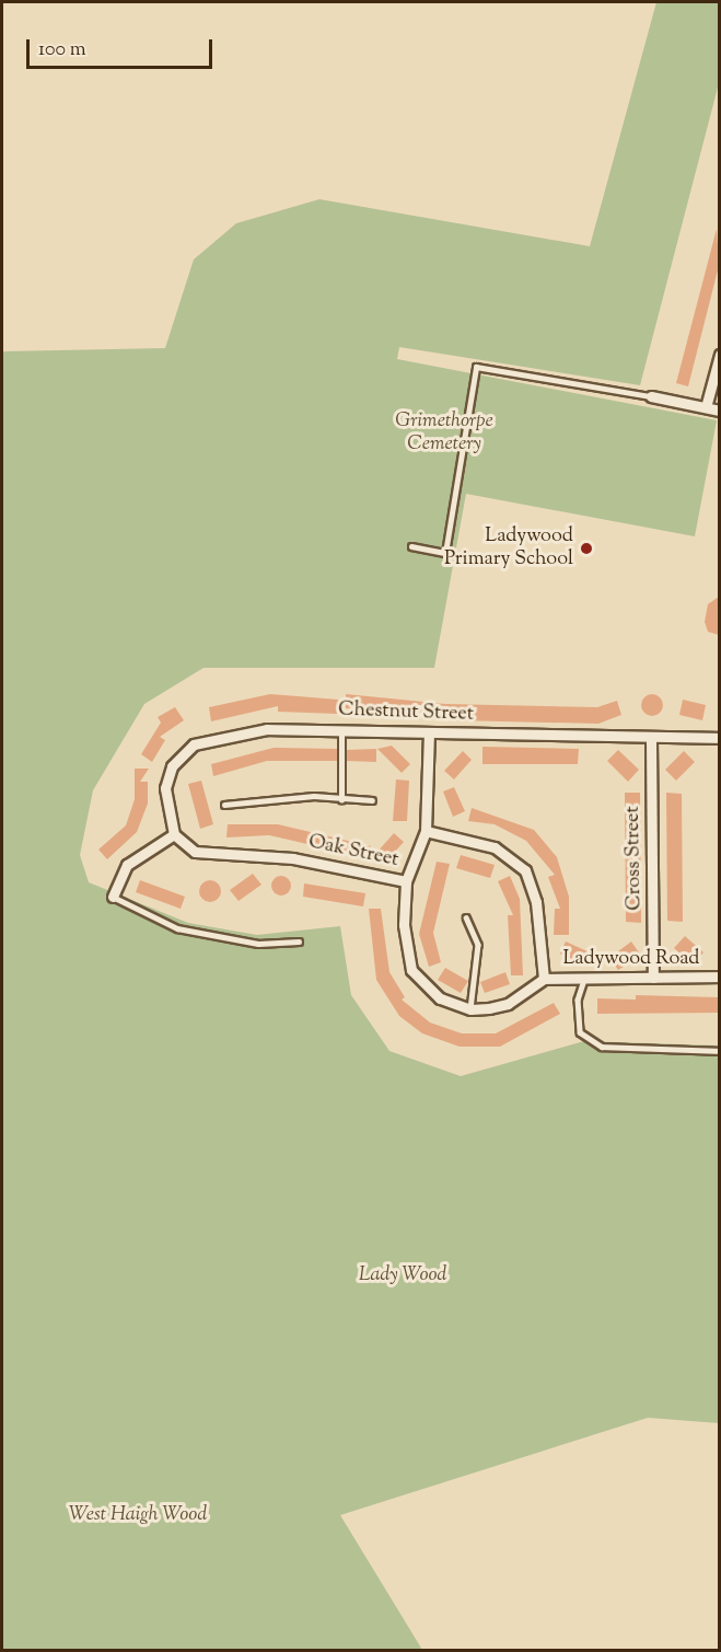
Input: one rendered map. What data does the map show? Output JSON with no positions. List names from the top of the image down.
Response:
{
  "streets": {
    "street": [
      "Chestnut Street",
      "Oak Street",
      "Cross Street",
      "Ladywood Road"
    ]
  },
  "crossings": [
    ["Chestnut Street", "Oak Street"],
    ["Chestnut Street", "Cross Street"],
    ["Oak Street", "Ladywood Road"],
    ["Cross Street", "Ladywood Road"]
  ],
  "parks": ["Grimethorpe Cemetery", "Lady Wood", "West Haigh Wood"],
  "places": ["Ladywood Primary School"],
  "scale_bar": "100 m"
}
